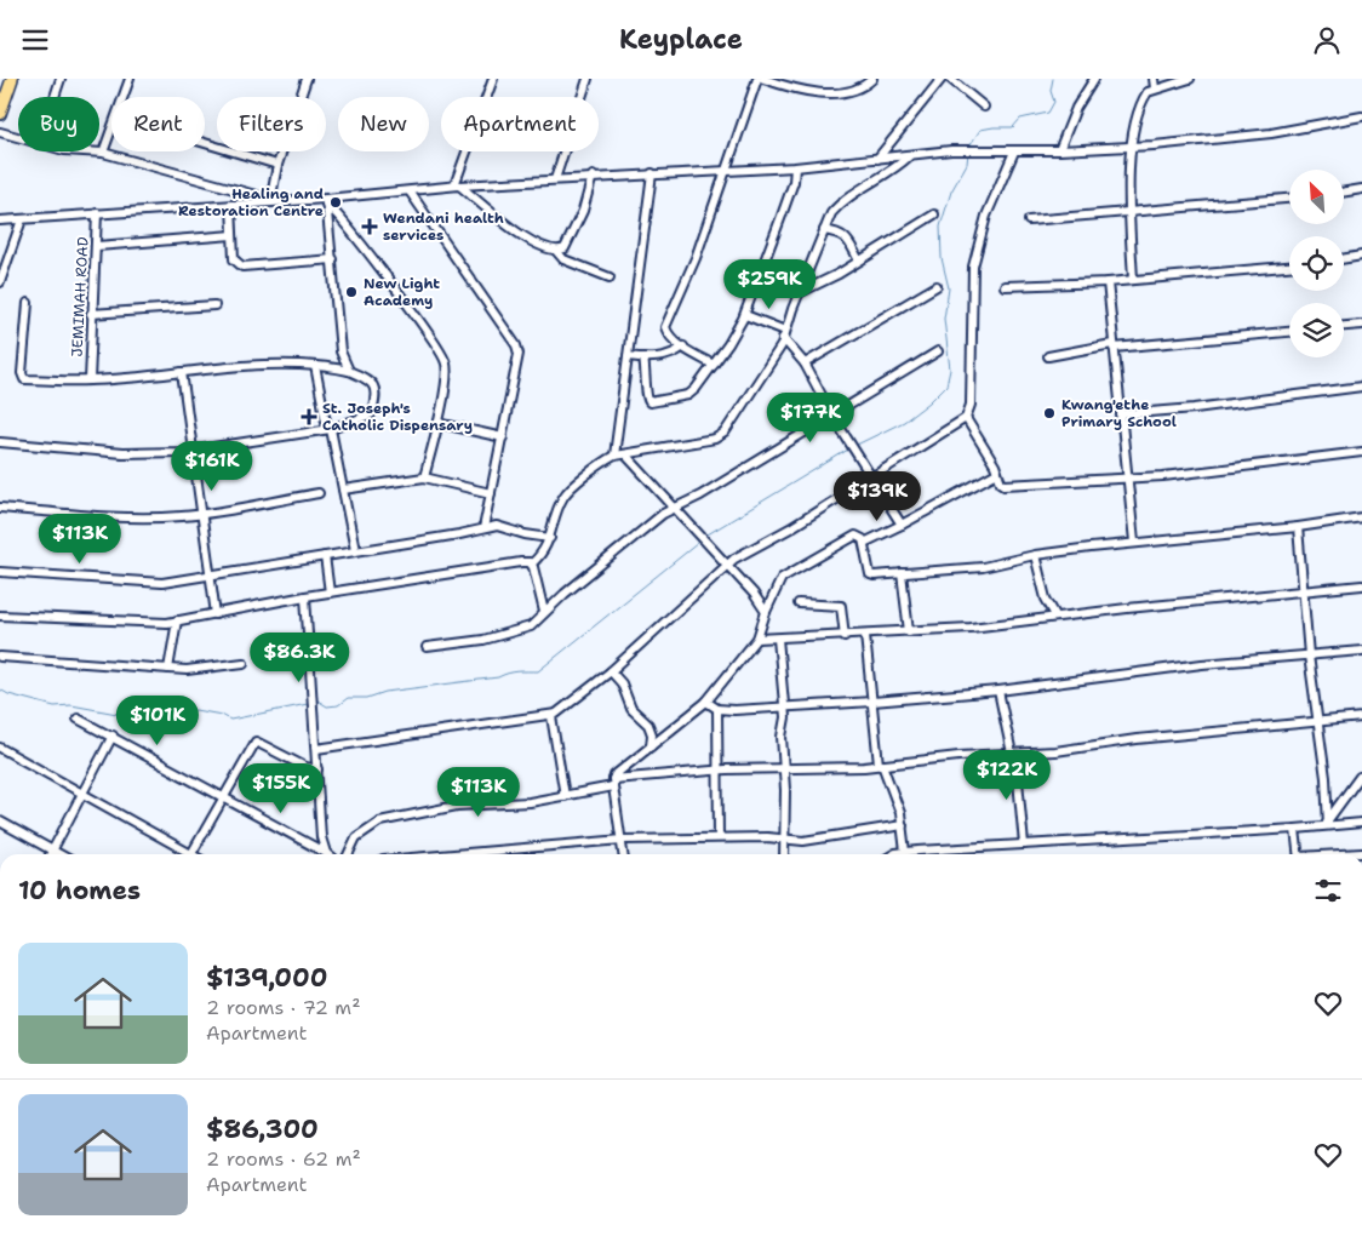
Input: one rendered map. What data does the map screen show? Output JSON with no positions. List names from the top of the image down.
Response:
{
  "streets": {
    "street": ["JEMIMAH ROAD"]
  },
  "places": {
    "other": ["Healing and Restoration Centre", "New Light Academy", "Kwang'ethe Primary School"],
    "health": ["Wendani health services", "St. Joseph's Catholic Dispensary"]
  },
  "north": "top left",
  "page": {
    "header": "Keyplace",
    "chip": [
      "Buy",
      "Rent",
      "Filters",
      "New",
      "Apartment"
    ],
    "price": [
      "$259K",
      "$177K",
      "$161K",
      "$139K",
      "$113K",
      "$86.3K",
      "$101K",
      "$122K",
      "$155K",
      "$113K"
    ],
    "heading": "10 homes",
    "list": [
      {
        "name": "$139,000",
        "note": "2 rooms · 72 m² · Apartment"
      },
      {
        "name": "$86,300",
        "note": "2 rooms · 62 m² · Apartment"
      }
    ]
  }
}
